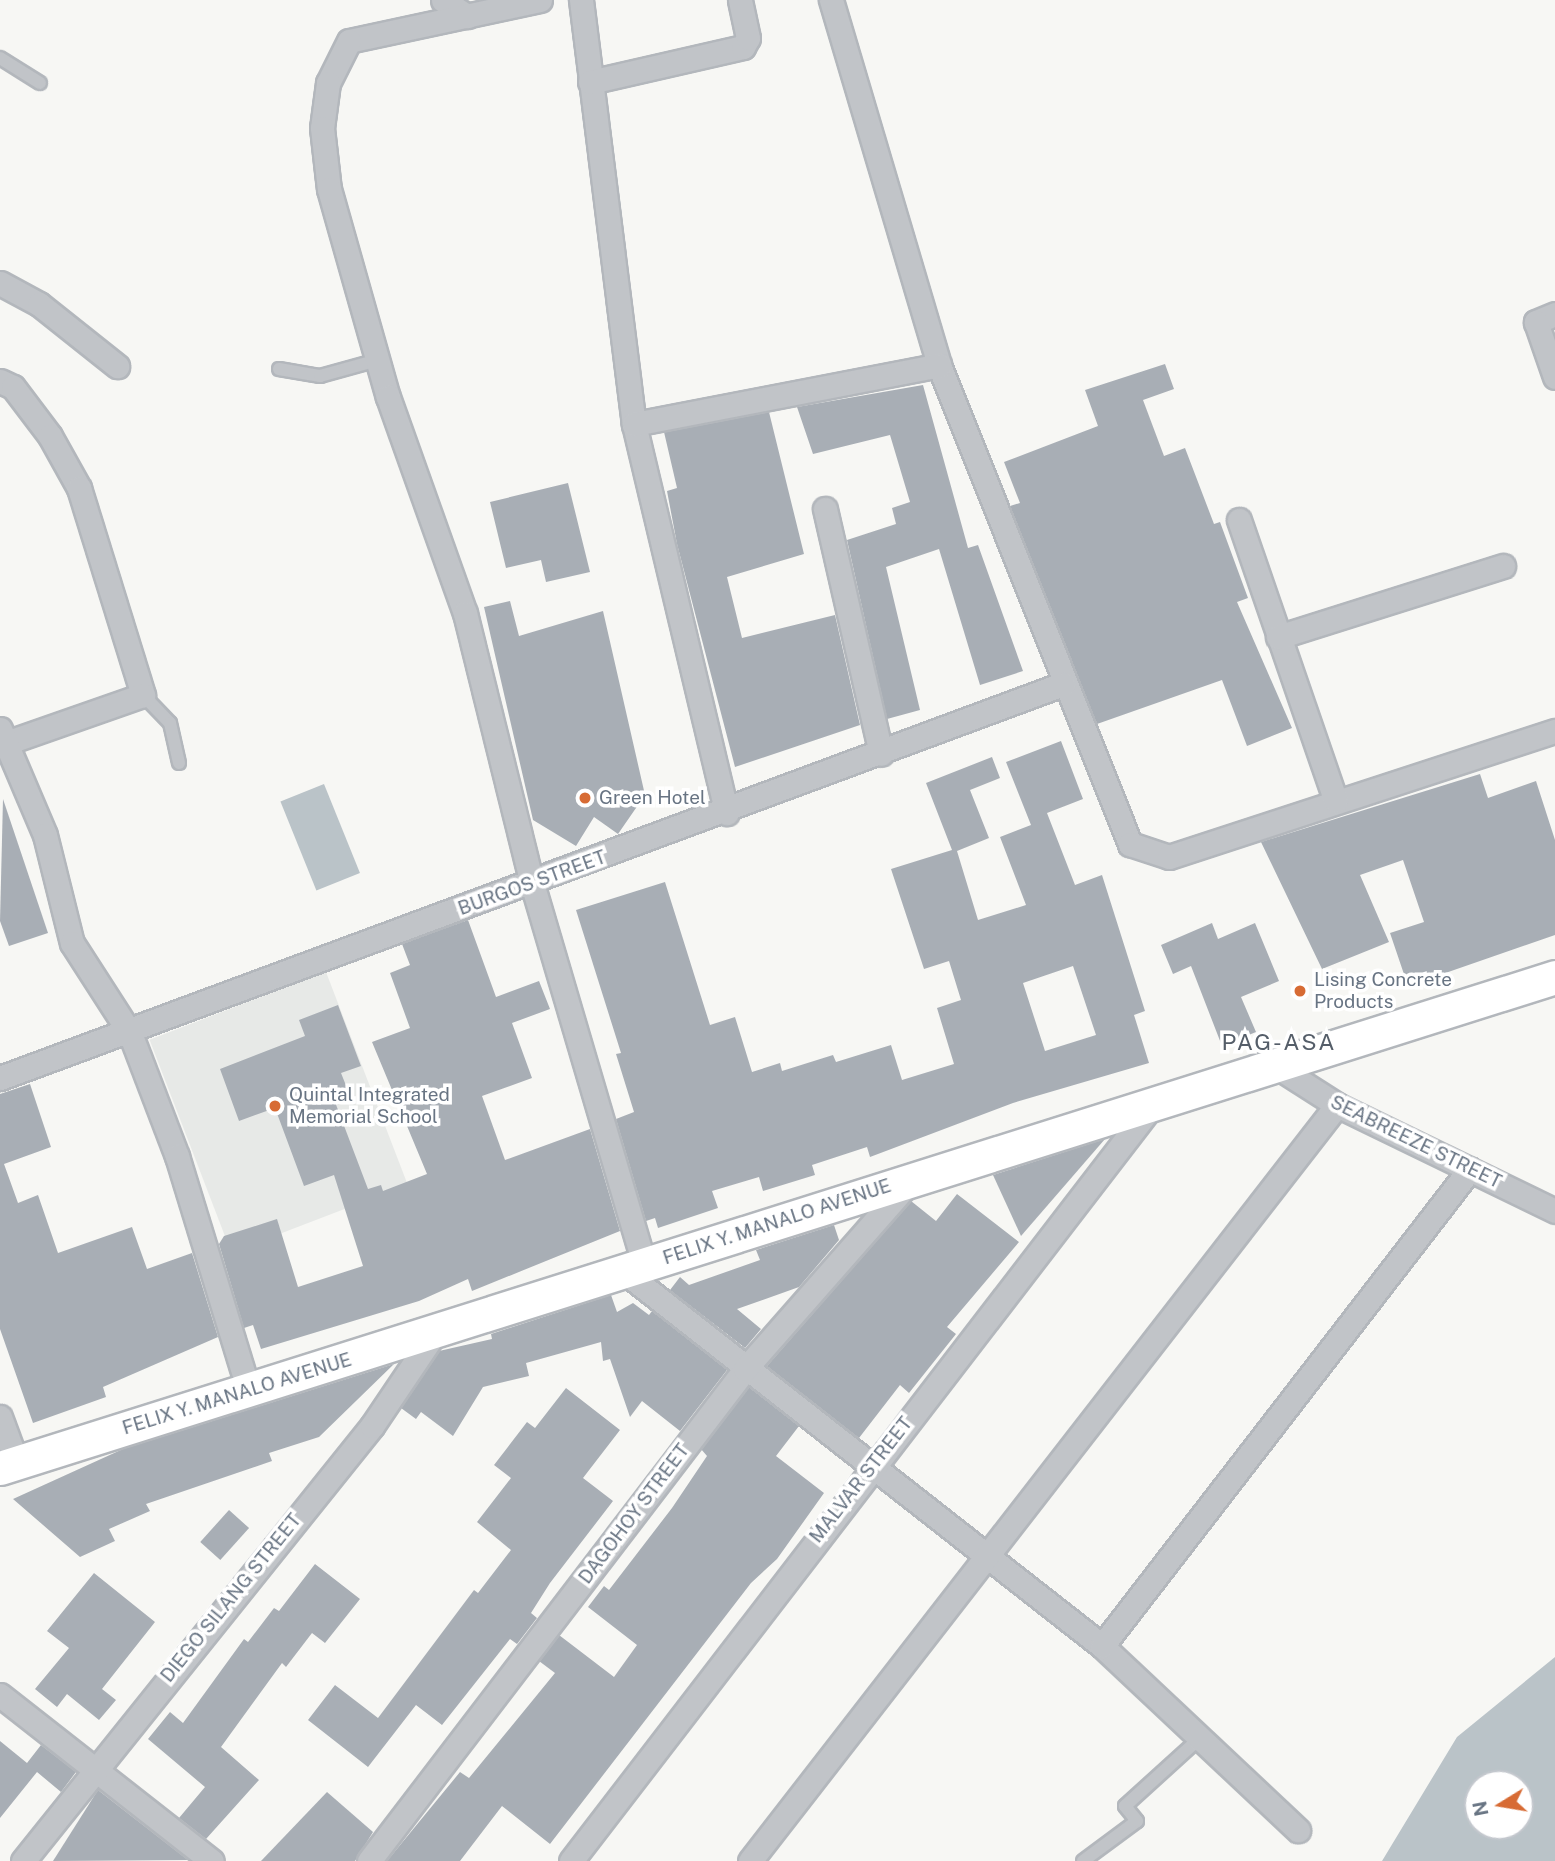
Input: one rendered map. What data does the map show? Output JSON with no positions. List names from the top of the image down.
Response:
{
  "streets": {
    "main road": ["FELIX Y. MANALO AVENUE"],
    "street": [
      "BURGOS STREET",
      "SEABREEZE STREET",
      "MALVAR STREET",
      "DAGOHOY STREET",
      "DIEGO SILANG STREET"
    ]
  },
  "crossings": [
    ["SEABREEZE STREET", "FELIX Y. MANALO AVENUE"],
    ["FELIX Y. MANALO AVENUE", "MALVAR STREET"],
    ["FELIX Y. MANALO AVENUE", "DAGOHOY STREET"],
    ["FELIX Y. MANALO AVENUE", "DIEGO SILANG STREET"]
  ],
  "districts": ["PAG-ASA"],
  "places": ["Green Hotel", "Lising Concrete Products", "Quintal Integrated Memorial School"],
  "north": "left"
}
